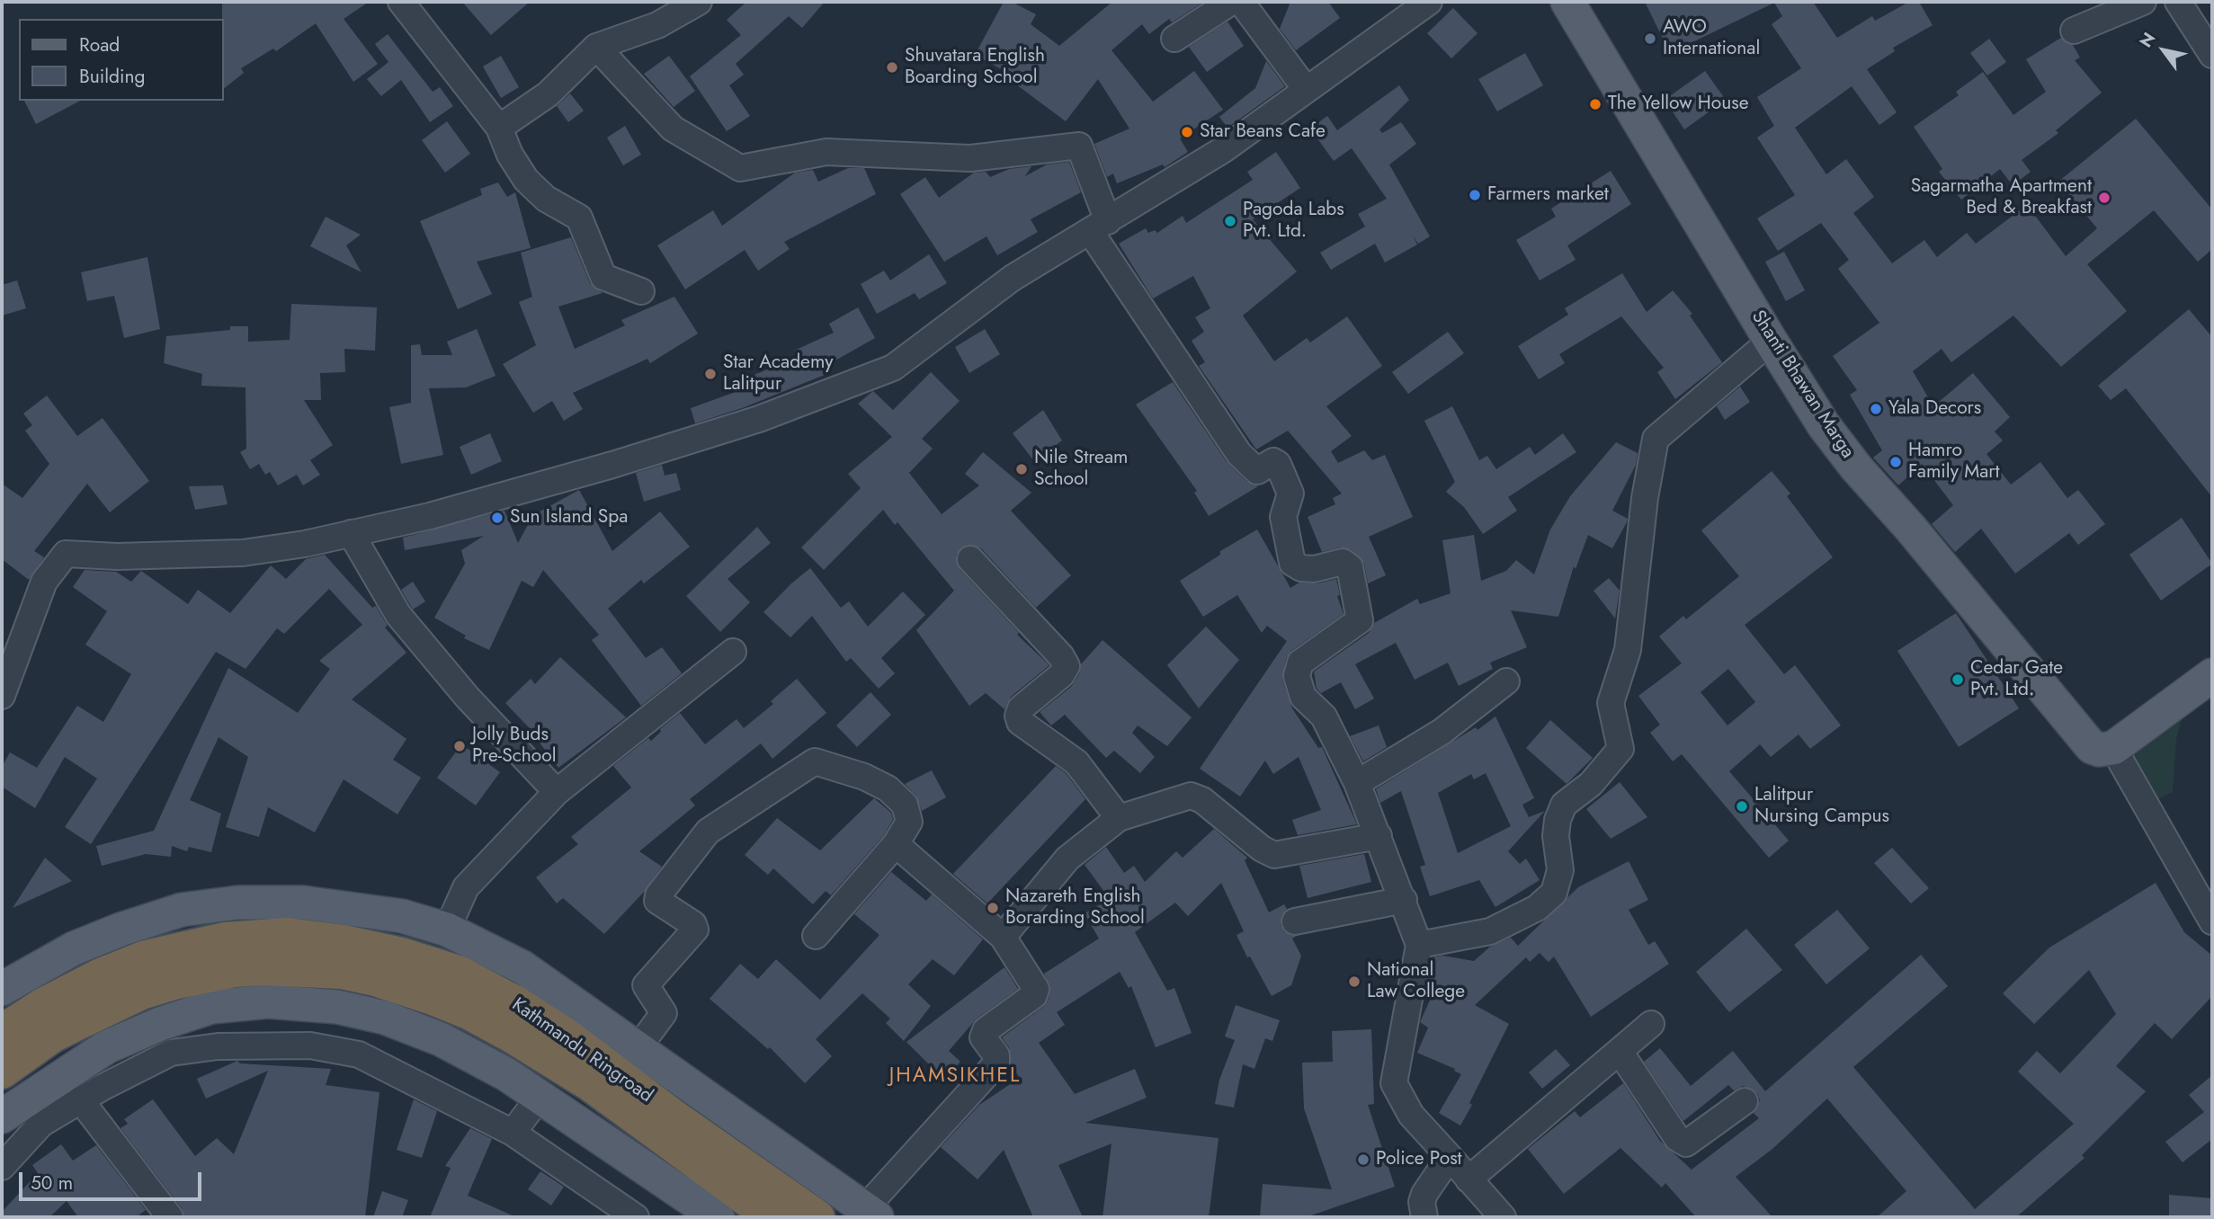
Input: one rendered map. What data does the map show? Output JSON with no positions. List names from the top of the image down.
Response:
{
  "streets": {
    "highway": ["Kathmandu Ringroad"],
    "main road": ["Shanti Bhawan Marga"]
  },
  "districts": ["JHAMSIKHEL"],
  "places": [
    "AWO International",
    "Shuvatara English Boarding School",
    "The Yellow House",
    "Star Beans Cafe",
    "Farmers market",
    "Sagarmatha Apartment Bed & Breakfast",
    "Pagoda Labs Pvt. Ltd.",
    "Star Academy Lalitpur",
    "Yala Decors",
    "Hamro Family Mart",
    "Nile Stream School",
    "Sun Island Spa",
    "Cedar Gate Pvt. Ltd.",
    "Jolly Buds Pre-School",
    "Lalitpur Nursing Campus",
    "Nazareth English Borarding School",
    "National Law College",
    "Police Post"
  ],
  "legend": ["Road", "Building"],
  "scale_bar": "50 m",
  "north": "top left"
}
